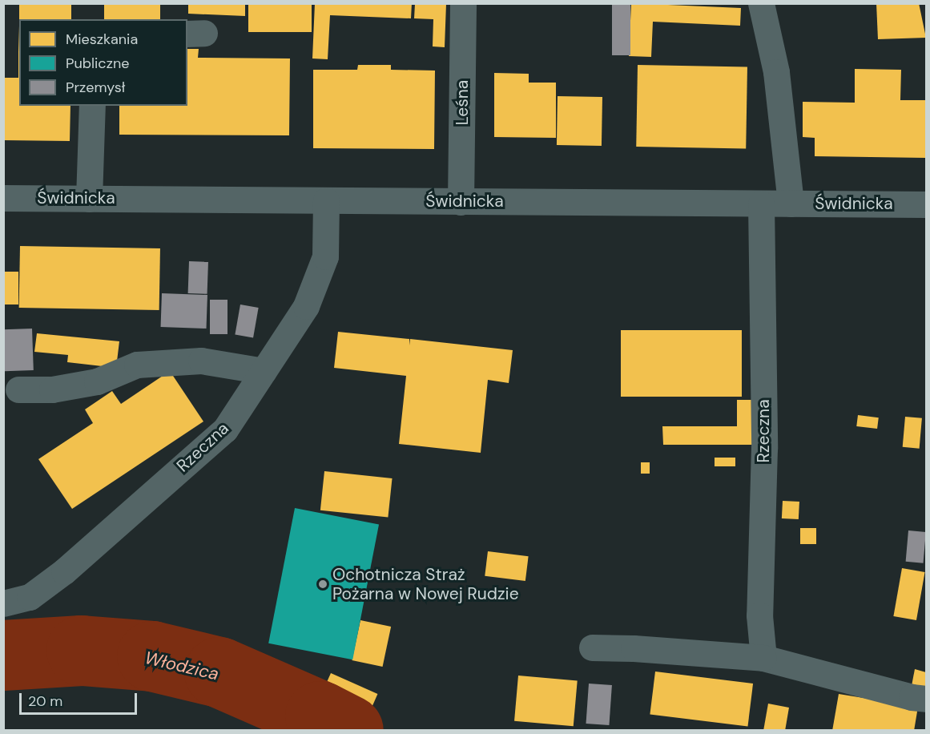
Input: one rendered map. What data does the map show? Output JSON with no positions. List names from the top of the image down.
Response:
{
  "streets": {
    "street": ["Leśna", "Świdnicka", "Rzeczna"]
  },
  "crossings": [
    ["Leśna", "Świdnicka"],
    ["Świdnicka", "Rzeczna"]
  ],
  "water": ["Włodzica"],
  "places": ["Ochotnicza Straż Pożarna w Nowej Rudzie"],
  "legend": ["Mieszkania", "Publiczne", "Przemysł"],
  "scale_bar": "20 m"
}
